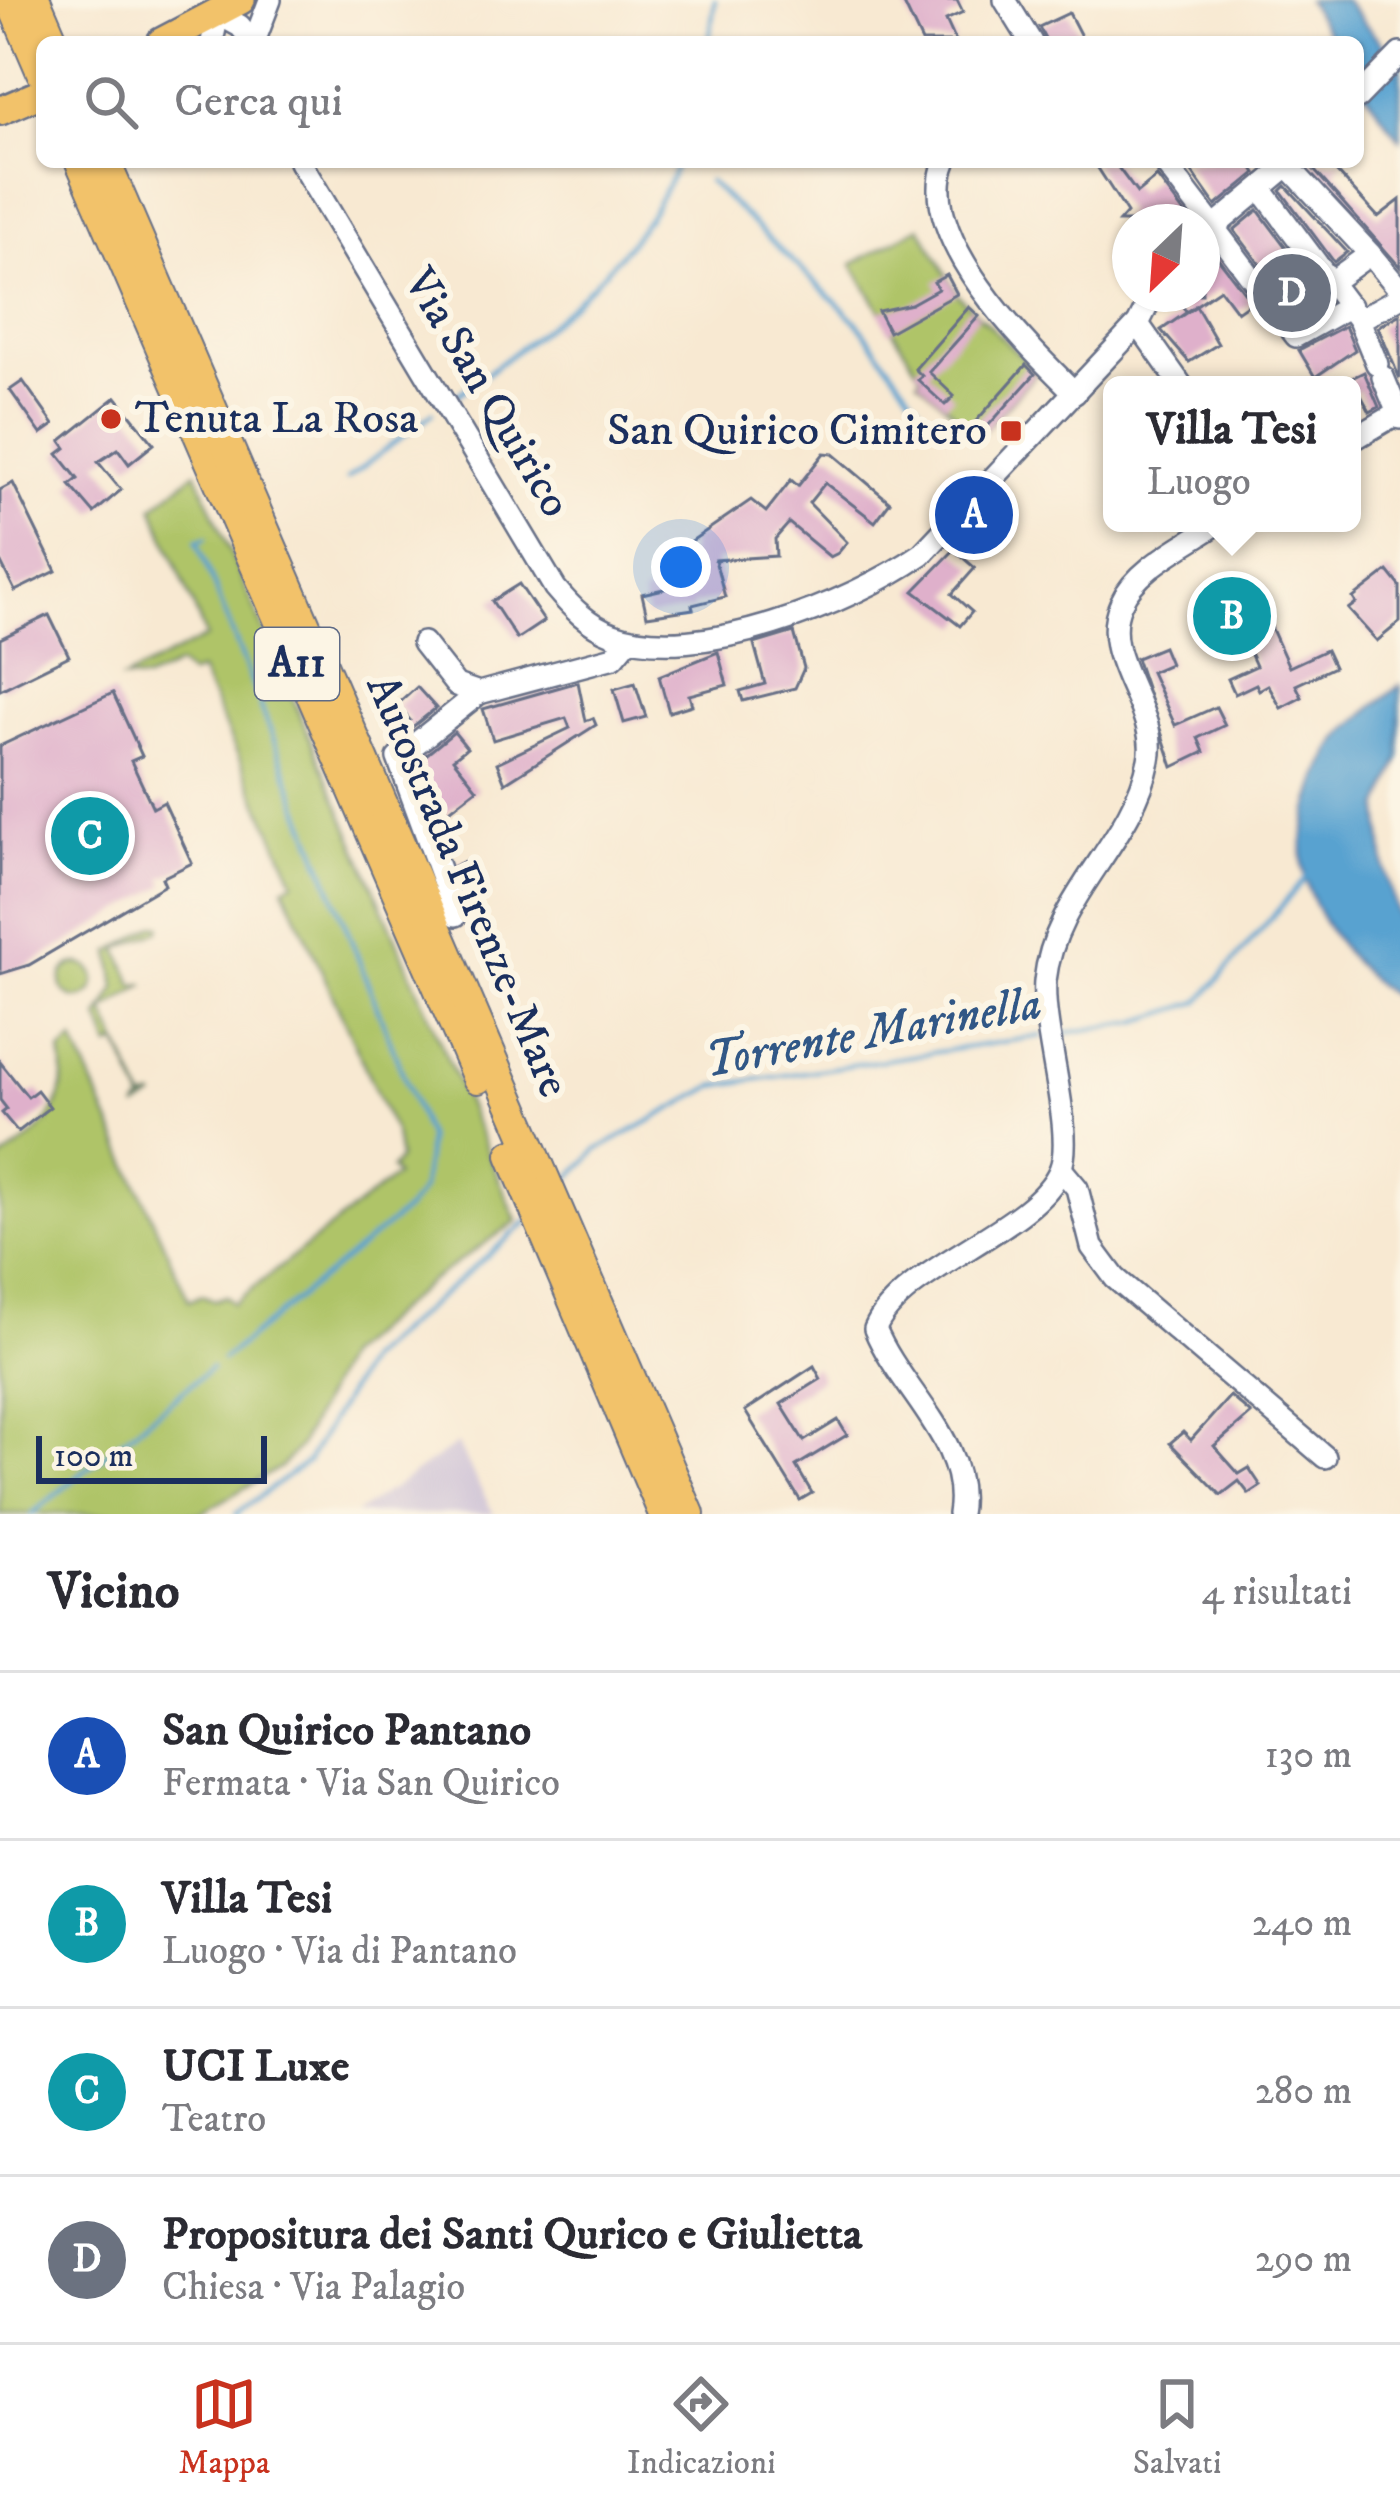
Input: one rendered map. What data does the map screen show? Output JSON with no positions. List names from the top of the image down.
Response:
{
  "streets": {
    "highway": ["A11", "Autostrada Firenze-Mare"],
    "street": ["Via San Quirico"]
  },
  "water": ["Torrente Marinella"],
  "places": {
    "other": ["Tenuta La Rosa"],
    "transit": ["San Quirico Cimitero"]
  },
  "scale_bar": "100 m",
  "north": "bottom left",
  "page": {
    "search": "Cerca qui",
    "pins": [
      "D",
      "A",
      "B",
      "C"
    ],
    "popup": ["Villa Tesi", "Luogo"],
    "scale": "100 m",
    "heading": ["Vicino", "4 risultati"],
    "list": [
      {
        "mark": "A",
        "name": "San Quirico Pantano",
        "note": "Fermata · Via San Quirico",
        "value": "130 m"
      },
      {
        "mark": "B",
        "name": "Villa Tesi",
        "note": "Luogo · Via di Pantano",
        "value": "240 m"
      },
      {
        "mark": "C",
        "name": "UCI Luxe",
        "note": "Teatro",
        "value": "280 m"
      },
      {
        "mark": "D",
        "name": "Propositura dei Santi Qurico e Giulietta",
        "note": "Chiesa · Via Palagio",
        "value": "290 m"
      }
    ],
    "nav": ["Mappa", "Indicazioni", "Salvati"]
  }
}
